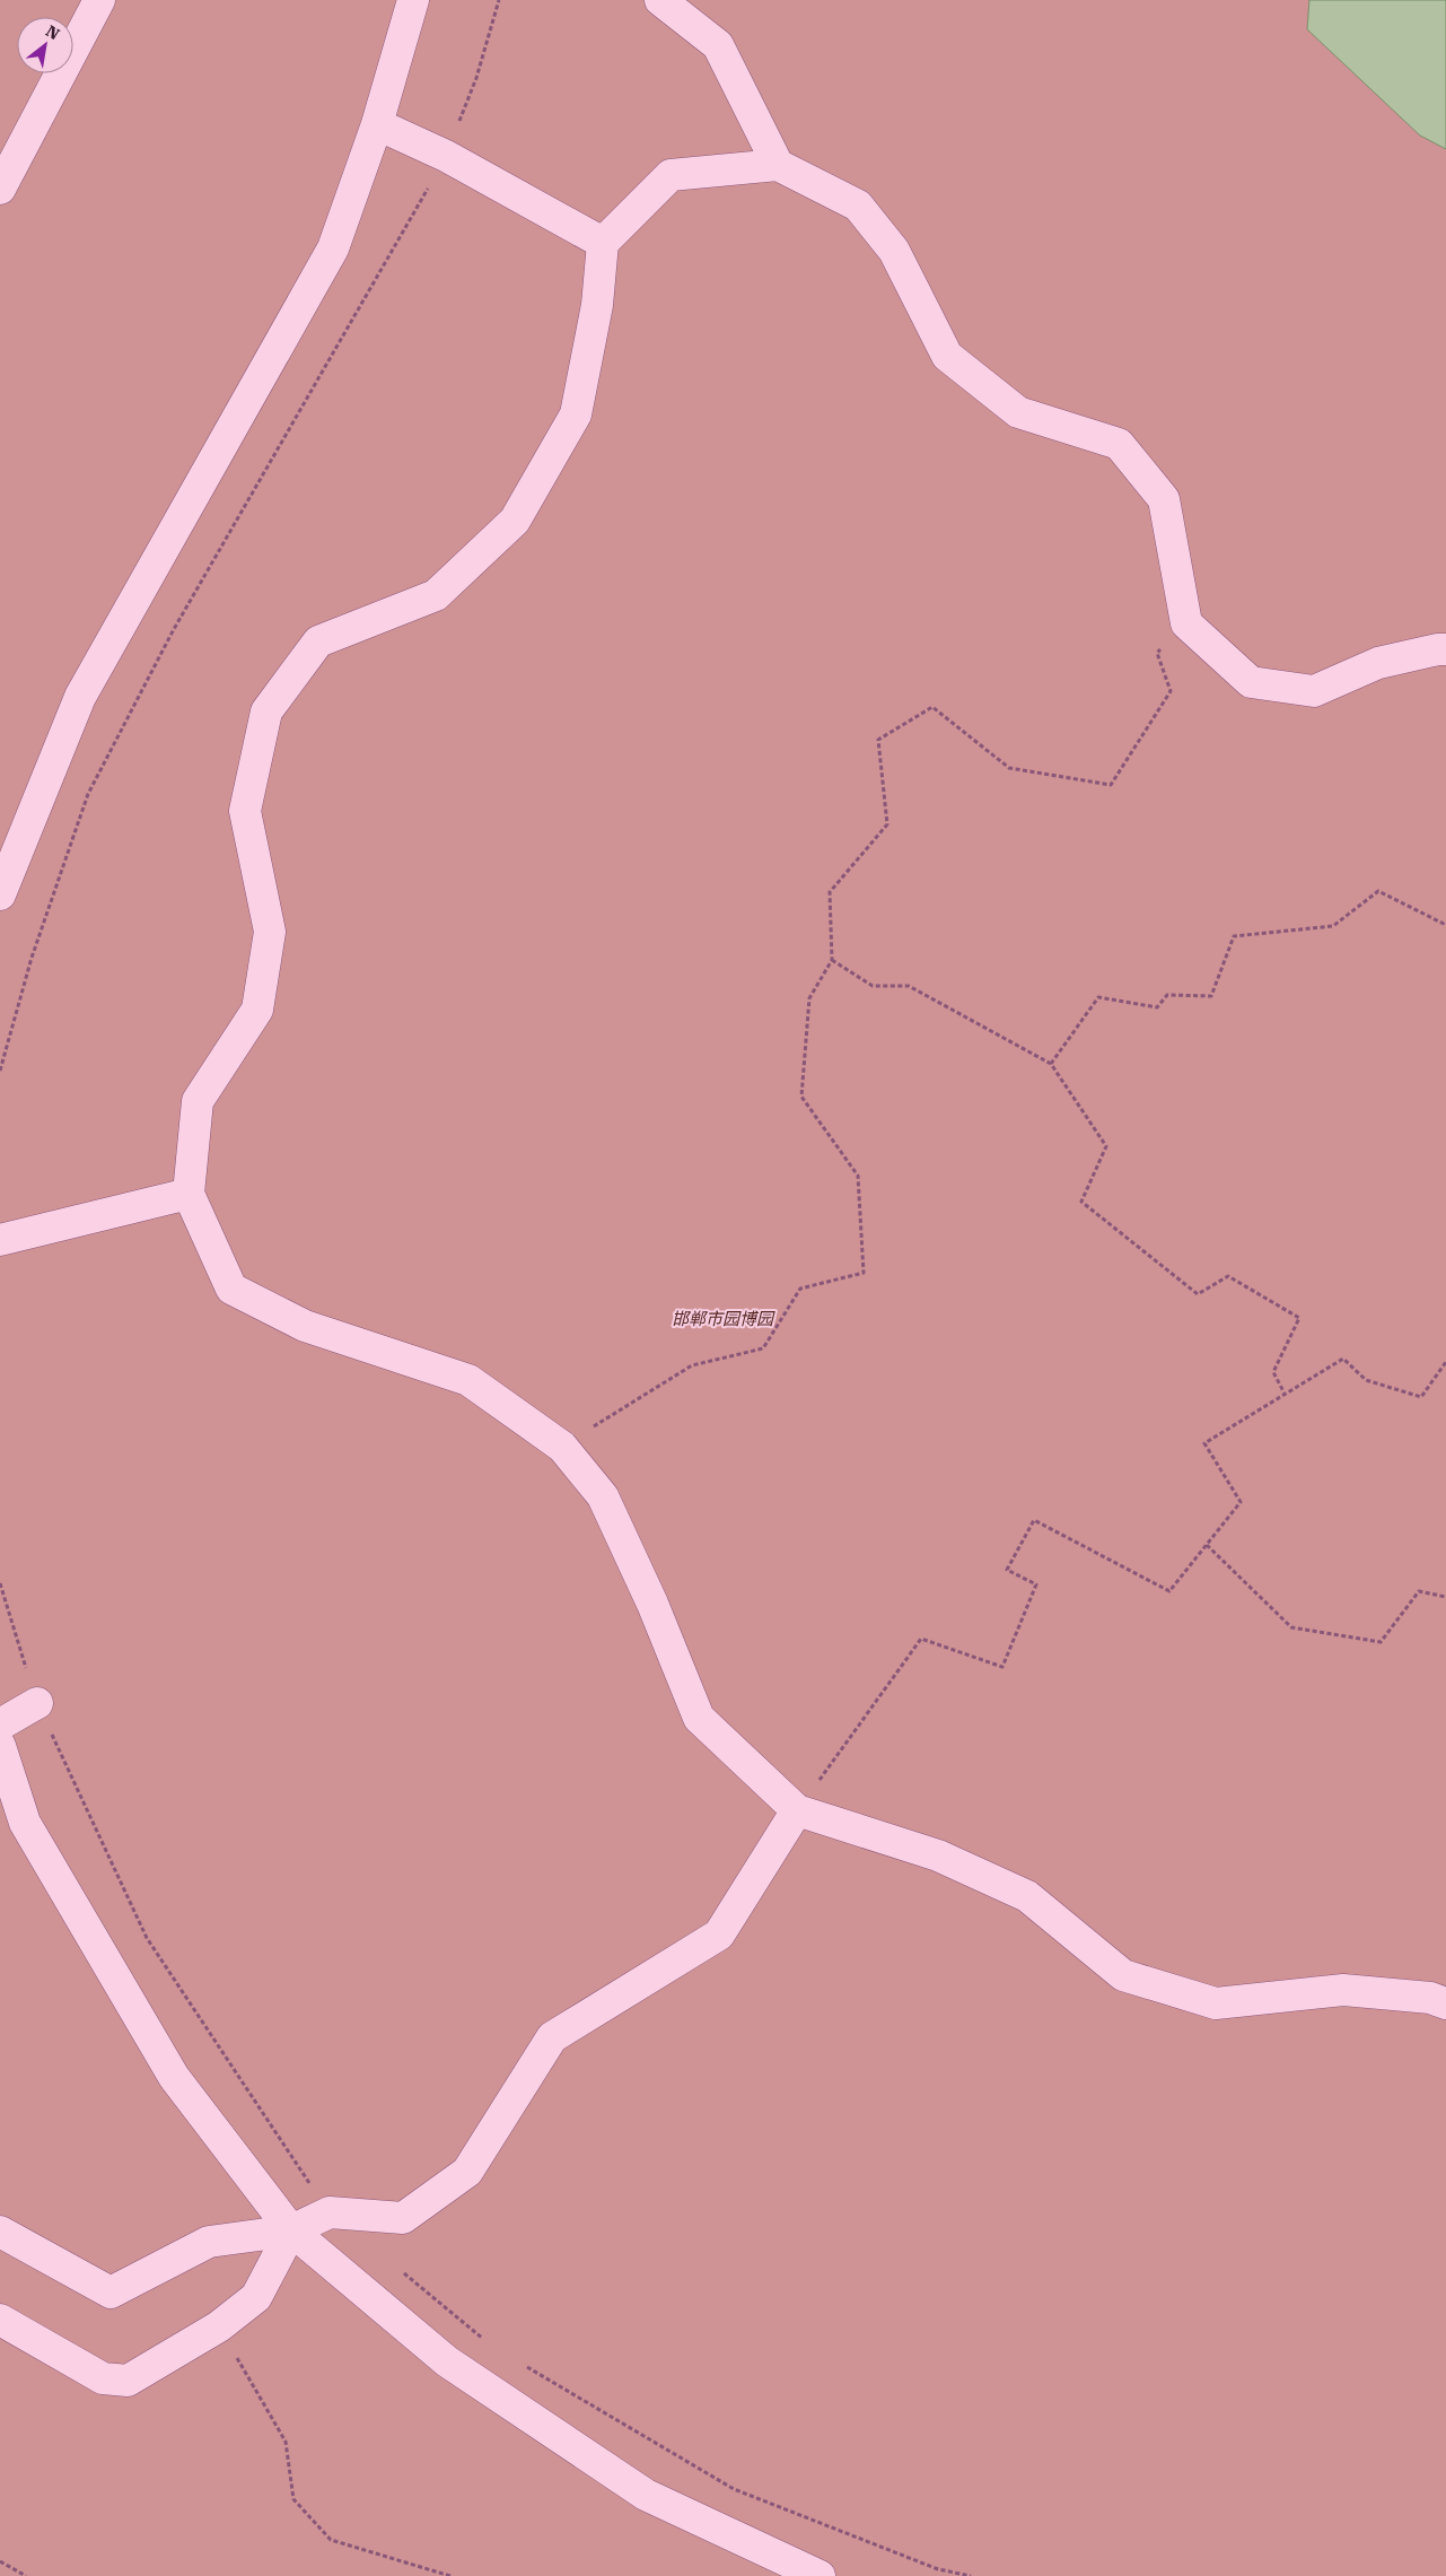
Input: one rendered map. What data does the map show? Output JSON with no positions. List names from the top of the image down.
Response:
{
  "parks": ["邯郸市园博园"],
  "north": "top right"
}
